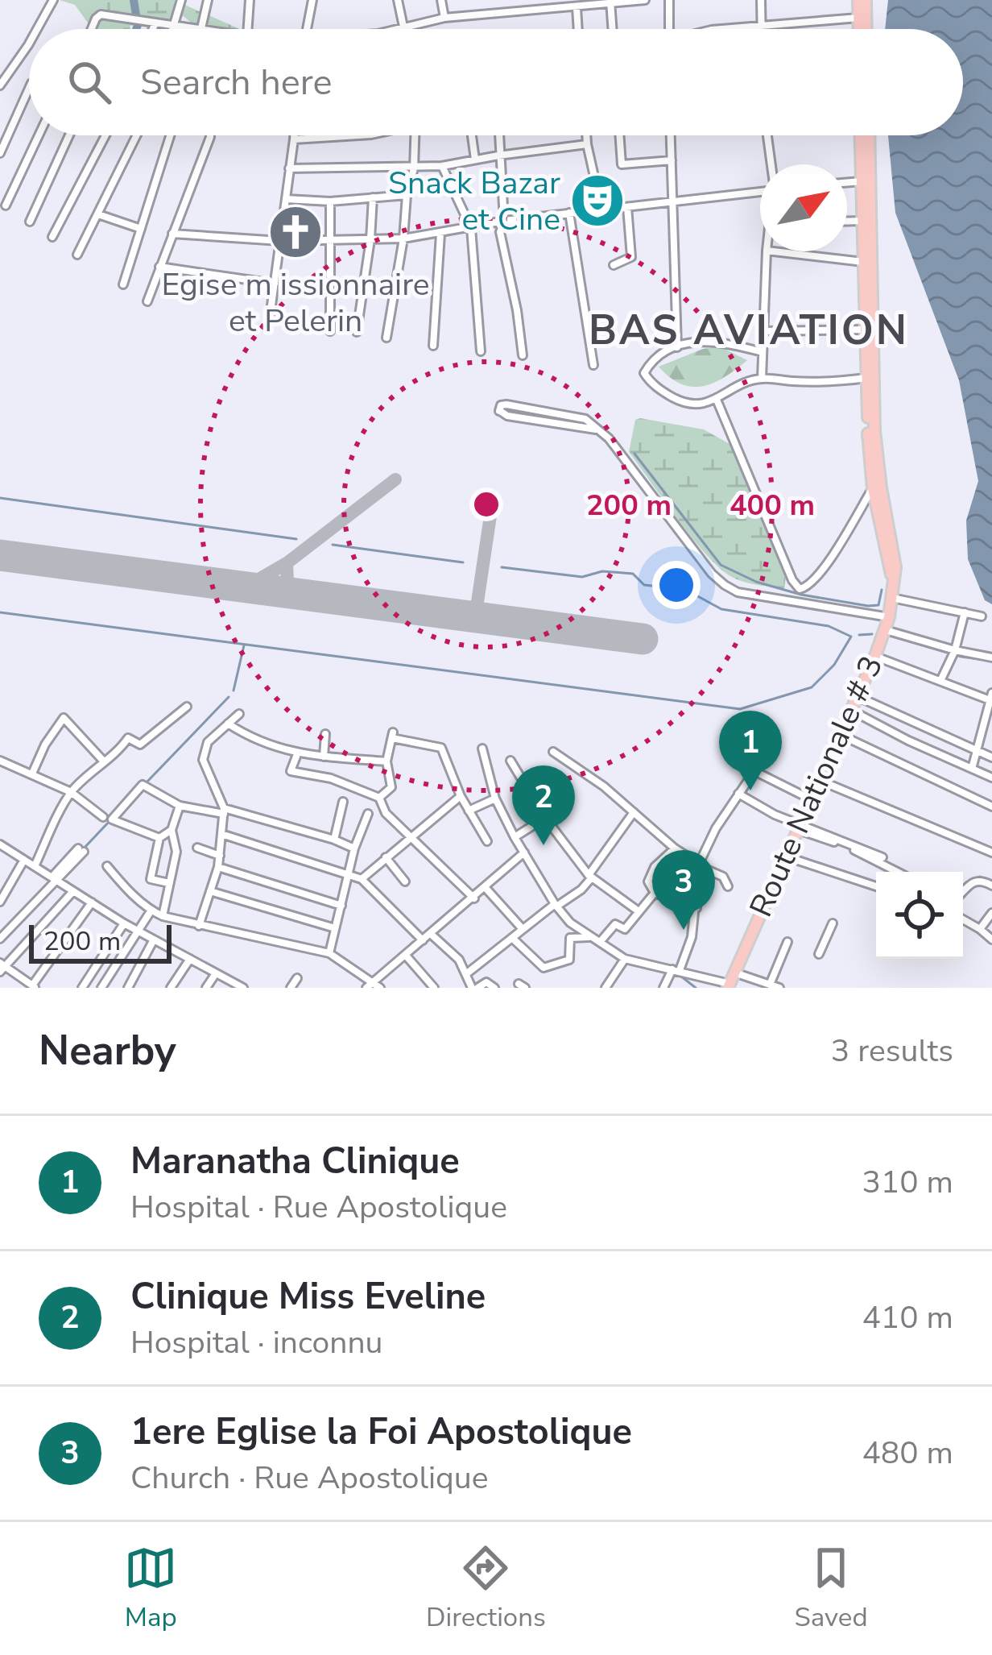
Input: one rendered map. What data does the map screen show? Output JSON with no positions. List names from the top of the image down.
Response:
{
  "streets": {
    "main road": ["Route Nationale # 3"]
  },
  "districts": ["BAS AVIATION"],
  "places": {
    "theatre": ["Snack Bazar et Cine"],
    "church": ["Egise m issionnaire et Pelerin"]
  },
  "scale_bar": "200 m",
  "north": "top right",
  "page": {
    "search": "Search here",
    "pins": ["1", "2", "3"],
    "scale": "200 m",
    "heading": ["Nearby", "3 results"],
    "list": [
      {
        "mark": "1",
        "name": "Maranatha Clinique",
        "note": "Hospital · Rue Apostolique",
        "value": "310 m"
      },
      {
        "mark": "2",
        "name": "Clinique Miss Eveline",
        "note": "Hospital · inconnu",
        "value": "410 m"
      },
      {
        "mark": "3",
        "name": "1ere Eglise la Foi Apostolique",
        "note": "Church · Rue Apostolique",
        "value": "480 m"
      }
    ],
    "nav": ["Map", "Directions", "Saved"]
  },
  "rings": ["200 m", "400 m"]
}
